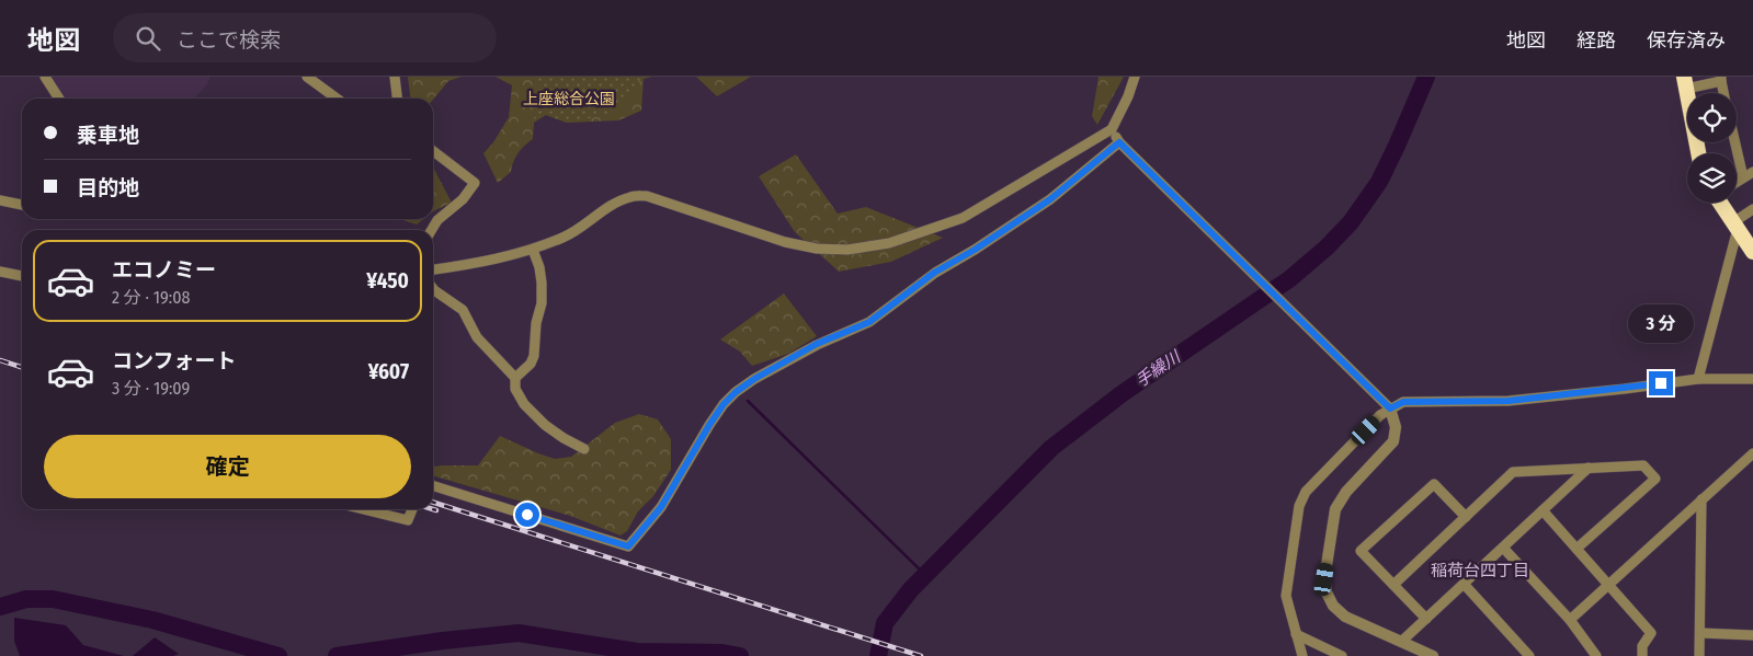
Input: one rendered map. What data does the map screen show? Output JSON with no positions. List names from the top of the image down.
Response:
{
  "districts": ["稲荷台四丁目"],
  "water": ["手繰川"],
  "parks": ["上座総合公園"],
  "page": {
    "header": "地図",
    "search": "ここで検索",
    "nav": ["地図", "経路", "保存済み"],
    "banner": ["乗車地", "目的地"],
    "list": [
      {
        "name": "エコノミー",
        "note": "2 分 · 19:08",
        "value": "¥450"
      },
      {
        "name": "コンフォート",
        "note": "3 分 · 19:09",
        "value": "¥607"
      }
    ],
    "bubble": "3 分",
    "buttons": "確定"
  }
}
